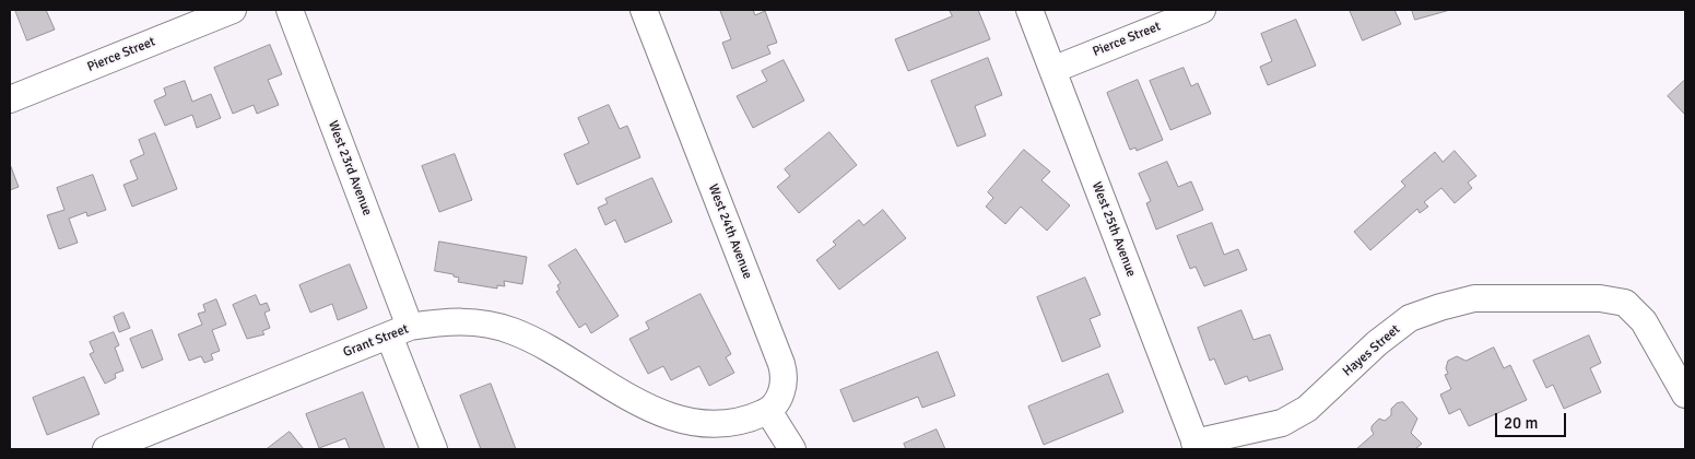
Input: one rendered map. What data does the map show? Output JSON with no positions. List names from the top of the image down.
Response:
{
  "streets": {
    "street": [
      "Pierce Street",
      "West 23rd Avenue",
      "West 25th Avenue",
      "West 24th Avenue",
      "Grant Street",
      "Hayes Street"
    ]
  },
  "crossings": [
    ["Pierce Street", "West 25th Avenue"],
    ["West 23rd Avenue", "Grant Street"],
    ["West 25th Avenue", "Hayes Street"],
    ["West 24th Avenue", "Grant Street"]
  ],
  "scale_bar": "20 m"
}
